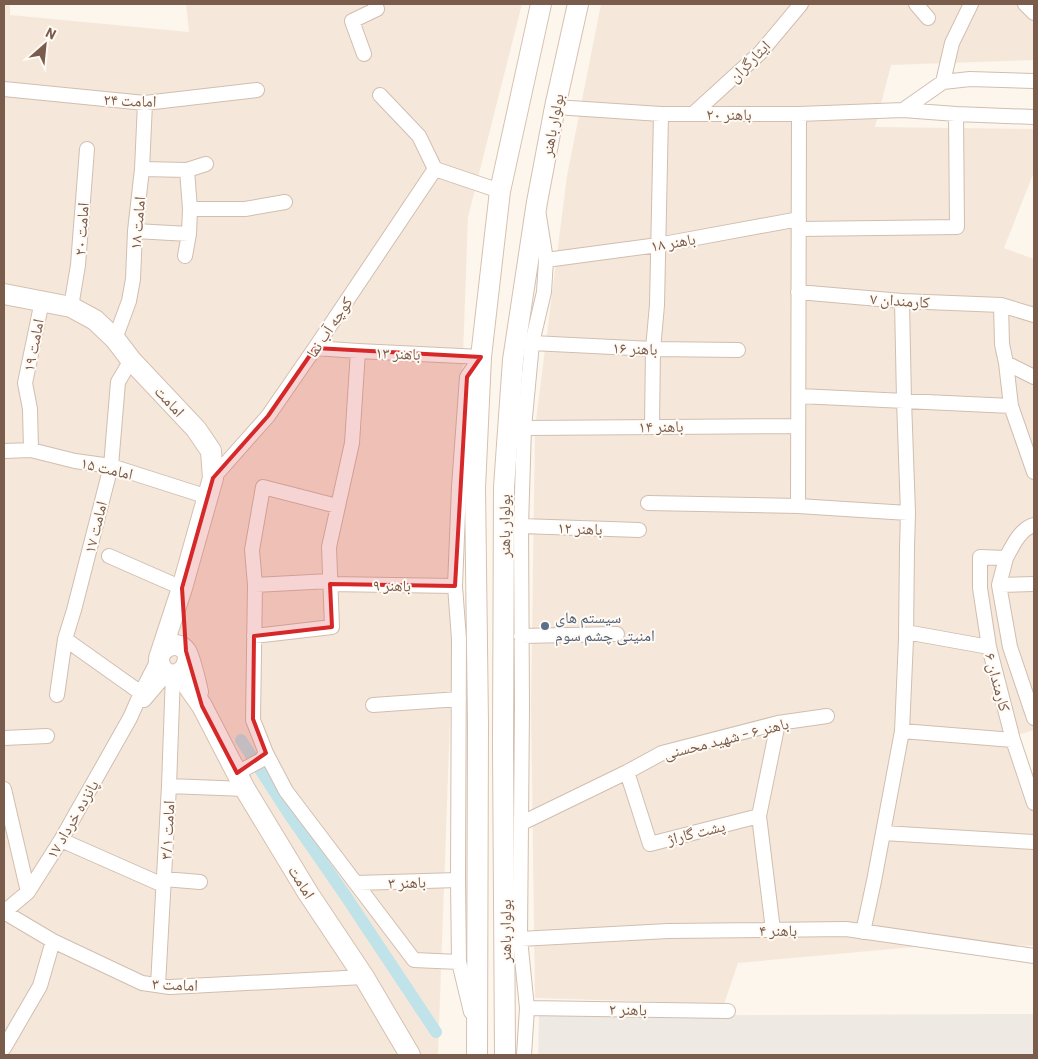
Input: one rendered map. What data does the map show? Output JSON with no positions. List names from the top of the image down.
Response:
{
  "streets": {
    "main road": ["بولوار باهنر", "امامت"],
    "street": [
      "ایثارگران",
      "امامت ۲۴",
      "باهنر ۲۰",
      "امامت ۱۸",
      "امامت ۲۰",
      "باهنر ۱۸",
      "کارمندان ۷",
      "کوچه آب نما",
      "امامت ۱۹",
      "باهنر ۱۶",
      "باهنر ۱۳",
      "باهنر ۱۴",
      "امامت ۱۵",
      "امامت ۱۷",
      "باهنر ۱۲",
      "باهنر ۹",
      "کارمندان ۶",
      "باهنر ۶ - شهید محسنی",
      "پانزده خرداد ۱۷",
      "امامت ۳/۱",
      "پشت گاراژ",
      "باهنر ۳",
      "باهنر ۴",
      "امامت ۳",
      "باهنر ۲"
    ]
  },
  "crossings": [
    ["ایثارگران", "باهنر ۲۰"],
    ["امامت ۲۴", "امامت ۱۸"],
    ["باهنر ۲۰", "بولوار باهنر"],
    ["باهنر ۲۰", "باهنر ۱۸"],
    ["بولوار باهنر", "باهنر ۱۳"],
    ["بولوار باهنر", "باهنر ۶ - شهید محسنی"],
    ["امامت ۱۸", "امامت"],
    ["امامت ۲۰", "امامت"],
    ["کوچه آب نما", "باهنر ۱۳"],
    ["کوچه آب نما", "امامت"],
    ["امامت ۱۹", "امامت"],
    ["امامت ۱۹", "امامت ۱۵"],
    ["امامت", "امامت ۱۵"],
    ["امامت", "امامت ۱۷"],
    ["امامت", "پانزده خرداد ۱۷"],
    ["امامت", "امامت ۳/۱"],
    ["امامت", "امامت ۳"],
    ["امامت ۱۵", "امامت ۱۷"],
    ["باهنر ۶ - شهید محسنی", "پشت گاراژ"],
    ["پانزده خرداد ۱۷", "امامت ۳/۱"],
    ["پانزده خرداد ۱۷", "امامت ۳"],
    ["امامت ۳/۱", "امامت ۳"]
  ],
  "places": ["سیستم های امنیتی چشم سوم"],
  "north": "top right"
}
